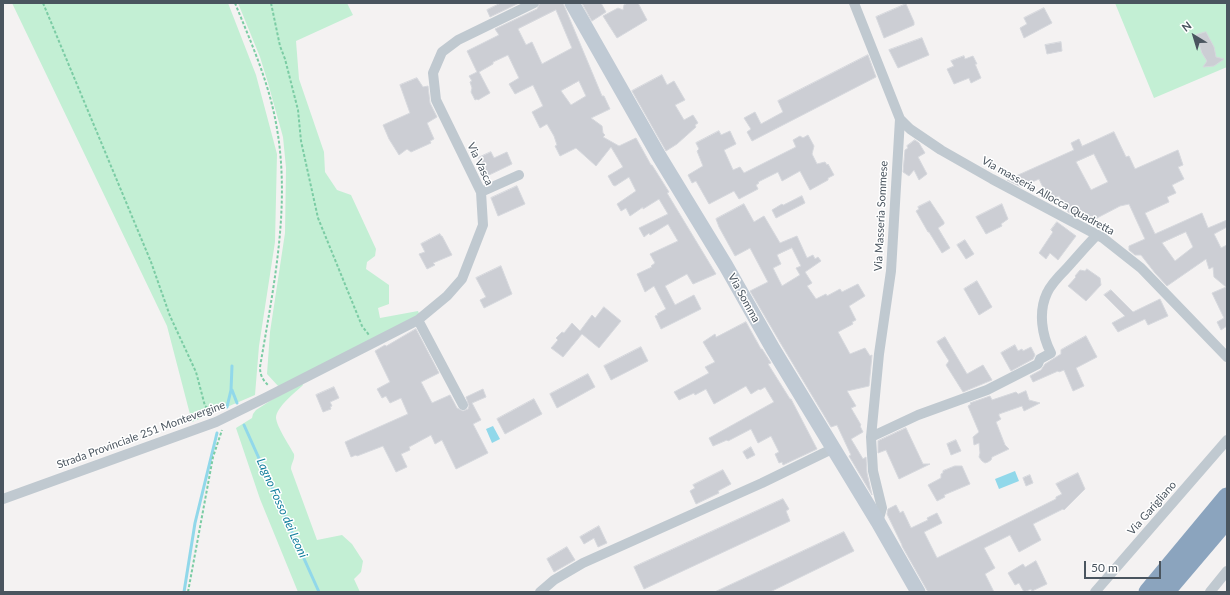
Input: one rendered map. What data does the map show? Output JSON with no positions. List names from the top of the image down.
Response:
{
  "streets": {
    "street": [
      "Via Vasca",
      "Via masseria Allocca Quadretta",
      "Via Masseria Sommese",
      "Via Somma",
      "Strada Provinciale 251 Montevergine",
      "Via Garigliano"
    ]
  },
  "crossings": [
    ["Via Vasca", "Strada Provinciale 251 Montevergine"],
    ["Via masseria Allocca Quadretta", "Via Masseria Sommese"],
    ["Via Masseria Sommese", "Via Somma"]
  ],
  "water": ["Lagno Fosso dei Leoni"],
  "scale_bar": "50 m",
  "north": "top left"
}
